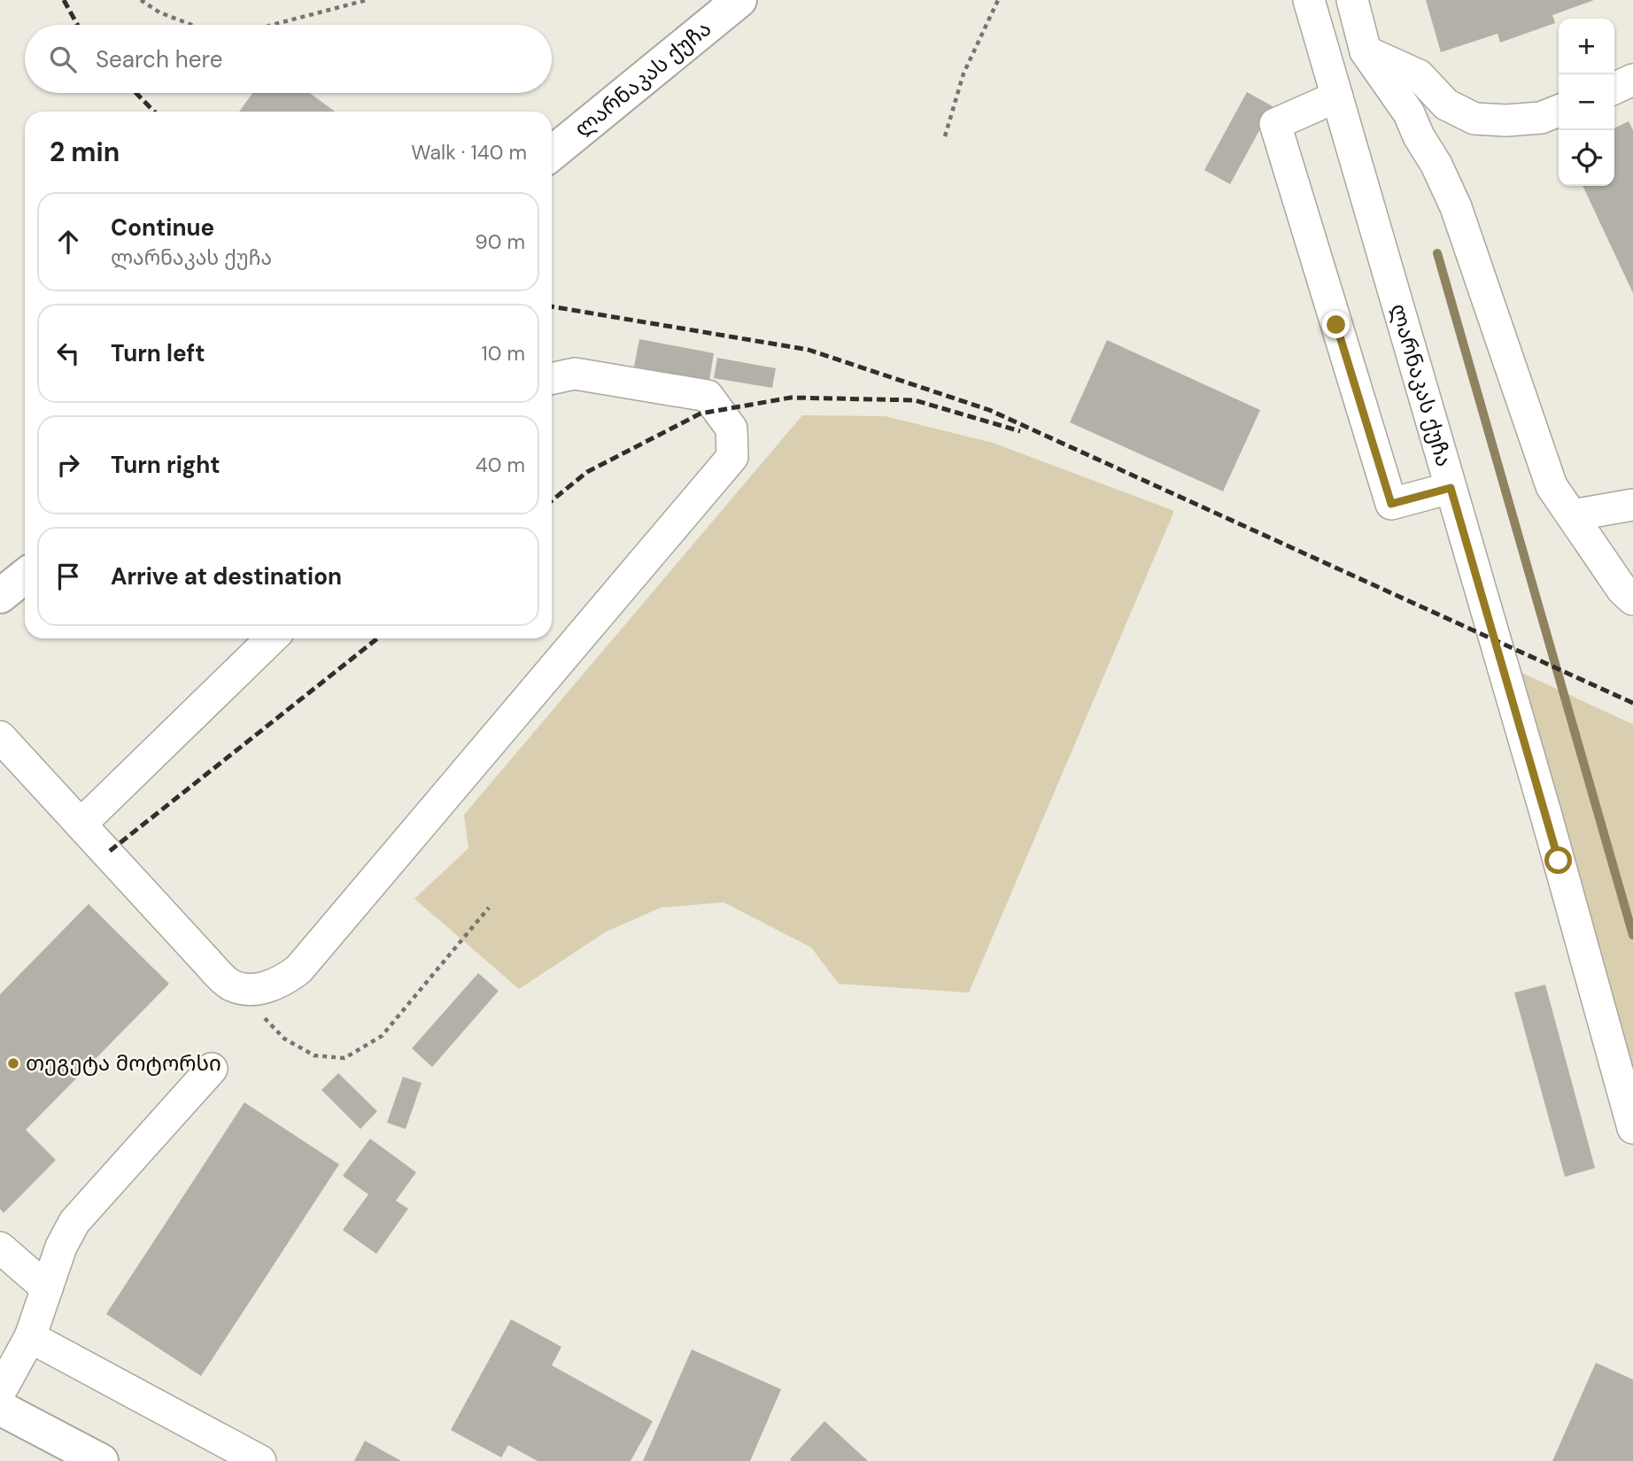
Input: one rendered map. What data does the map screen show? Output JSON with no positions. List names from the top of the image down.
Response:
{
  "streets": {
    "main road": ["ლარნაკას ქუჩა"]
  },
  "places": ["თეგეტა მოტორსი"],
  "page": {
    "map_buttons": ["+", "−"],
    "search": "Search here",
    "heading": ["2 min", "Walk · 140 m"],
    "list": [
      ["Continue", "ლარნაკას ქუჩა", "90 m"],
      ["Turn left", "10 m"],
      ["Turn right", "40 m"],
      "Arrive at destination"
    ]
  }
}
